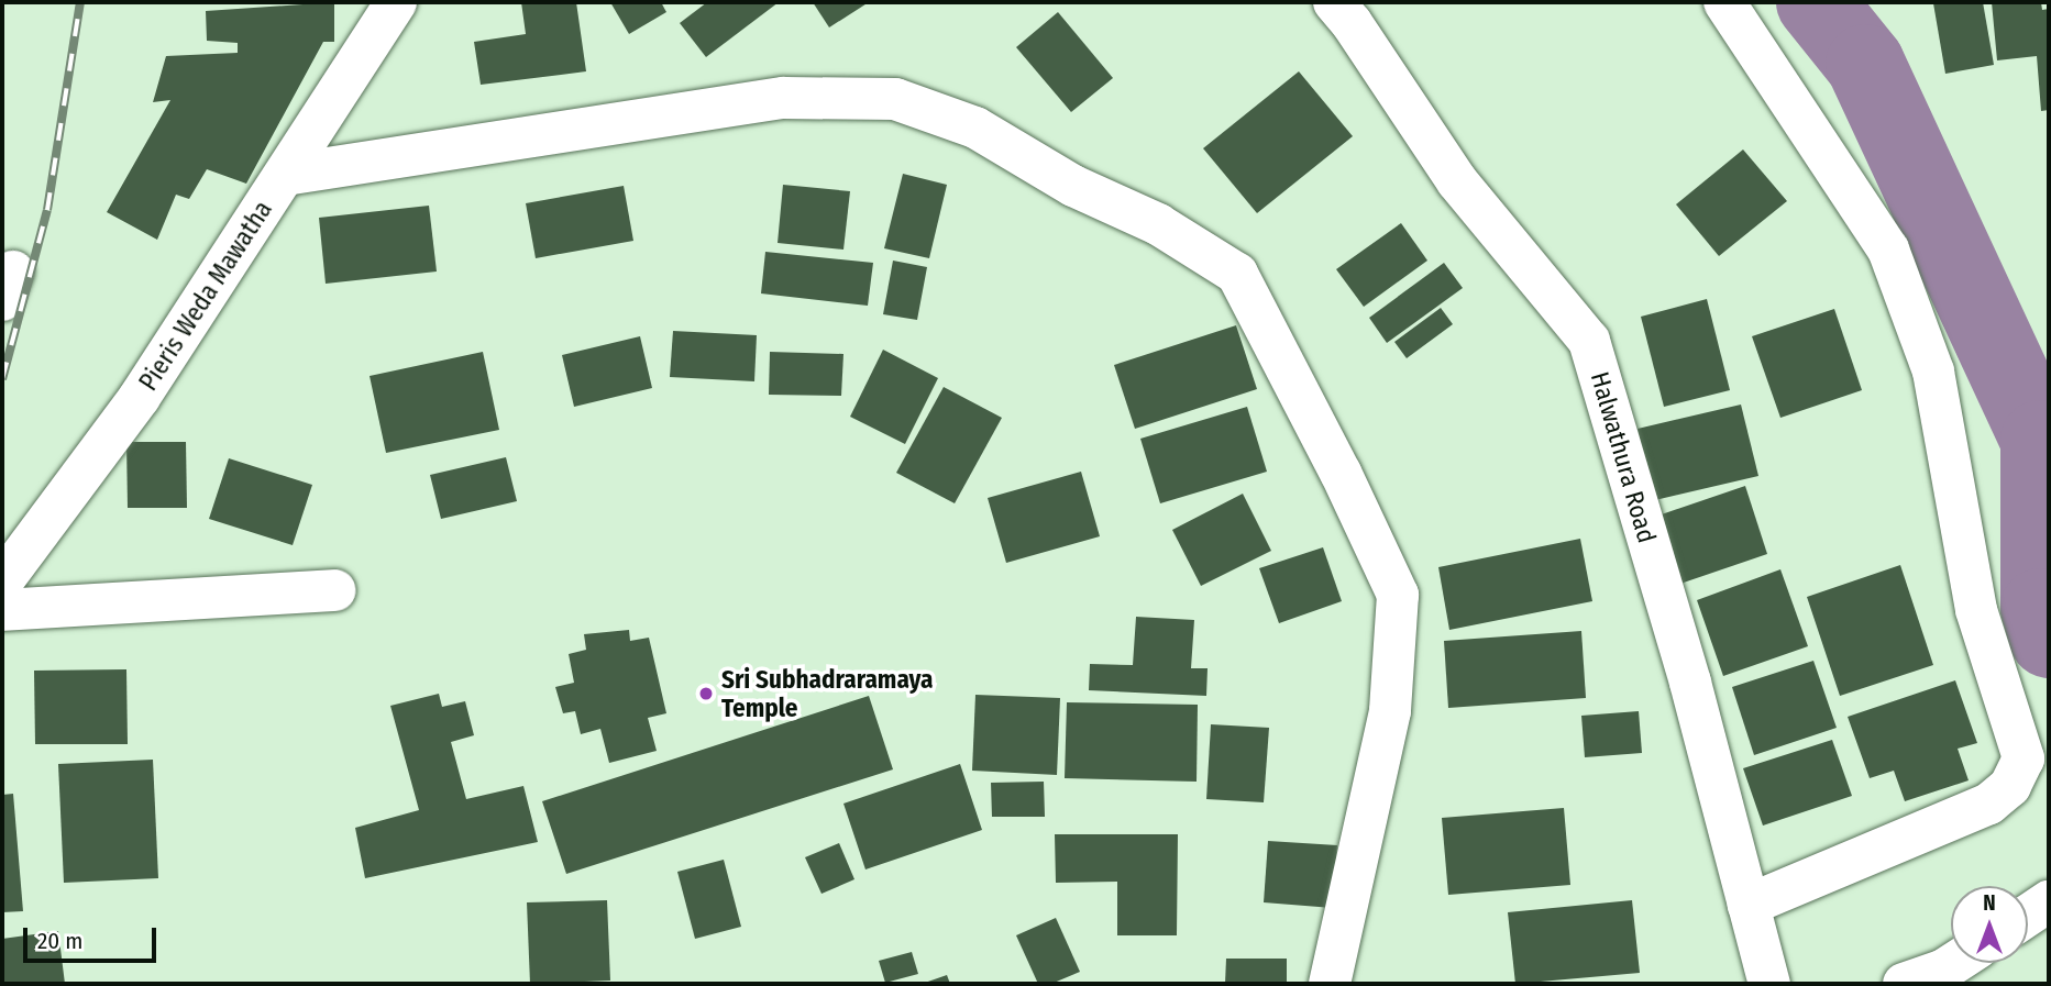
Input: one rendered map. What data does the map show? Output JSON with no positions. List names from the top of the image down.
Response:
{
  "streets": {
    "street": ["Pieris Weda Mawatha", "Halwathura Road"]
  },
  "places": ["Sri Subhadraramaya Temple"],
  "scale_bar": "20 m",
  "north": "top"
}
